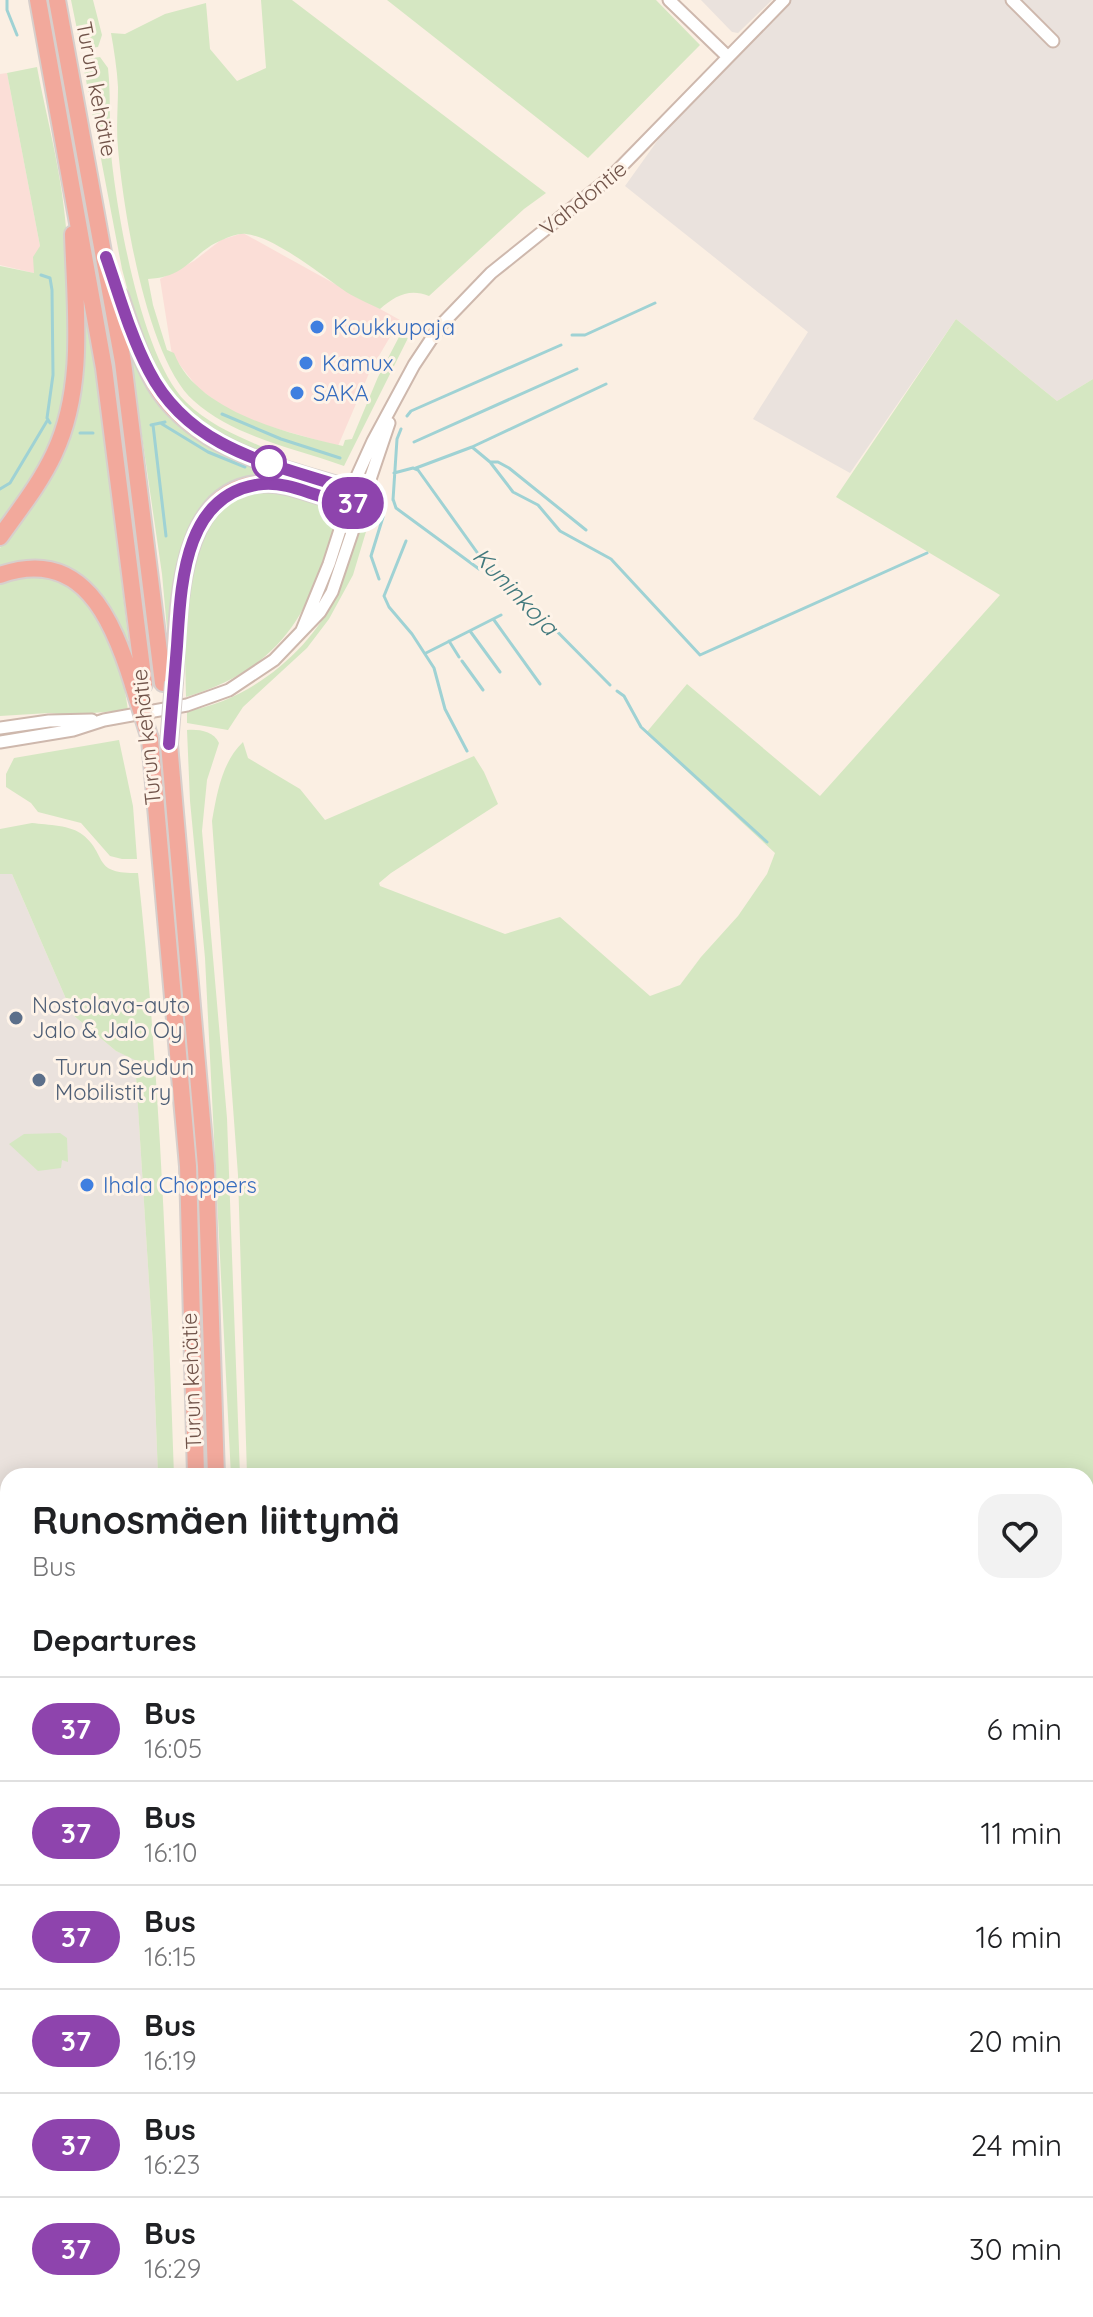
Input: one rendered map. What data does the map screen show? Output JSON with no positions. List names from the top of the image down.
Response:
{
  "streets": {
    "highway": ["Turun kehätie"],
    "street": ["Vahdontie"]
  },
  "water": ["Kuninkoja"],
  "places": [
    "Koukkupaja",
    "Kamux",
    "SAKA",
    "Nostolava-auto Jalo & Jalo Oy",
    "Turun Seudun Mobilistit ry",
    "Ihala Choppers"
  ],
  "lines": ["bus line 37"],
  "page": {
    "on_map": "37",
    "heading": [
      ["Runosmäen liittymä", "Bus"],
      "Departures"
    ],
    "list": [
      {
        "mark": "37",
        "name": "Bus",
        "note": "16:05",
        "value": "6 min"
      },
      {
        "mark": "37",
        "name": "Bus",
        "note": "16:10",
        "value": "11 min"
      },
      {
        "mark": "37",
        "name": "Bus",
        "note": "16:15",
        "value": "16 min"
      },
      {
        "mark": "37",
        "name": "Bus",
        "note": "16:19",
        "value": "20 min"
      },
      {
        "mark": "37",
        "name": "Bus",
        "note": "16:23",
        "value": "24 min"
      },
      {
        "mark": "37",
        "name": "Bus",
        "note": "16:29",
        "value": "30 min"
      }
    ]
  }
}
